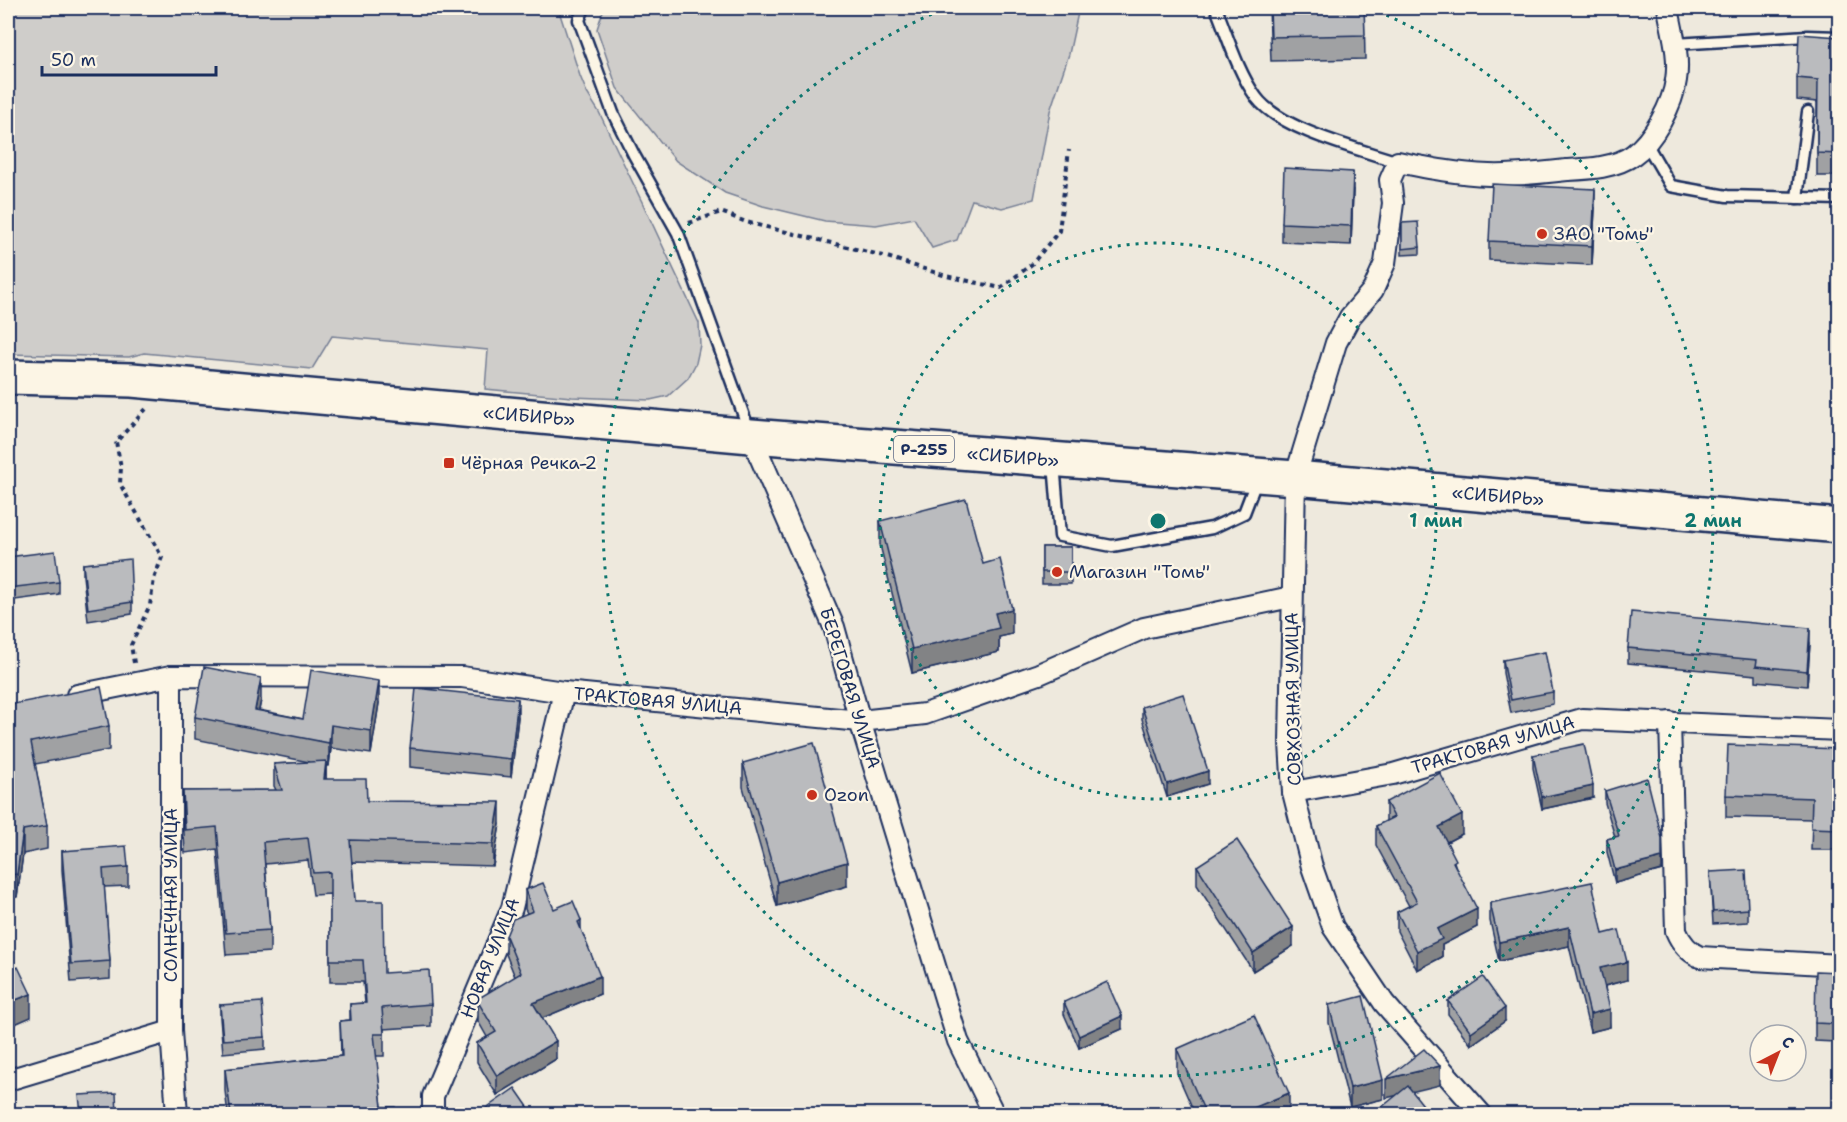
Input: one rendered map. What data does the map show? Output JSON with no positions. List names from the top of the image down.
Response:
{
  "streets": {
    "highway": ["«СИБИРЬ»", "Р-255"],
    "street": [
      "БЕРЕГОВАЯ УЛИЦА",
      "СОВХОЗНАЯ УЛИЦА",
      "ТРАКТОВАЯ УЛИЦА",
      "СОЛНЕЧНАЯ УЛИЦА",
      "НОВАЯ УЛИЦА"
    ]
  },
  "crossings": [
    ["«СИБИРЬ»", "БЕРЕГОВАЯ УЛИЦА"],
    ["«СИБИРЬ»", "СОВХОЗНАЯ УЛИЦА"],
    ["БЕРЕГОВАЯ УЛИЦА", "ТРАКТОВАЯ УЛИЦА"],
    ["СОВХОЗНАЯ УЛИЦА", "ТРАКТОВАЯ УЛИЦА"],
    ["ТРАКТОВАЯ УЛИЦА", "СОЛНЕЧНАЯ УЛИЦА"],
    ["ТРАКТОВАЯ УЛИЦА", "НОВАЯ УЛИЦА"]
  ],
  "places": {
    "other": ["ЗАО \"Томь\"", "Магазин \"Томь\"", "Ozon"],
    "transit": ["Чёрная Речка-2"]
  },
  "scale_bar": "50 m",
  "north": "top right",
  "rings": ["1 мин", "2 мин"]
}
